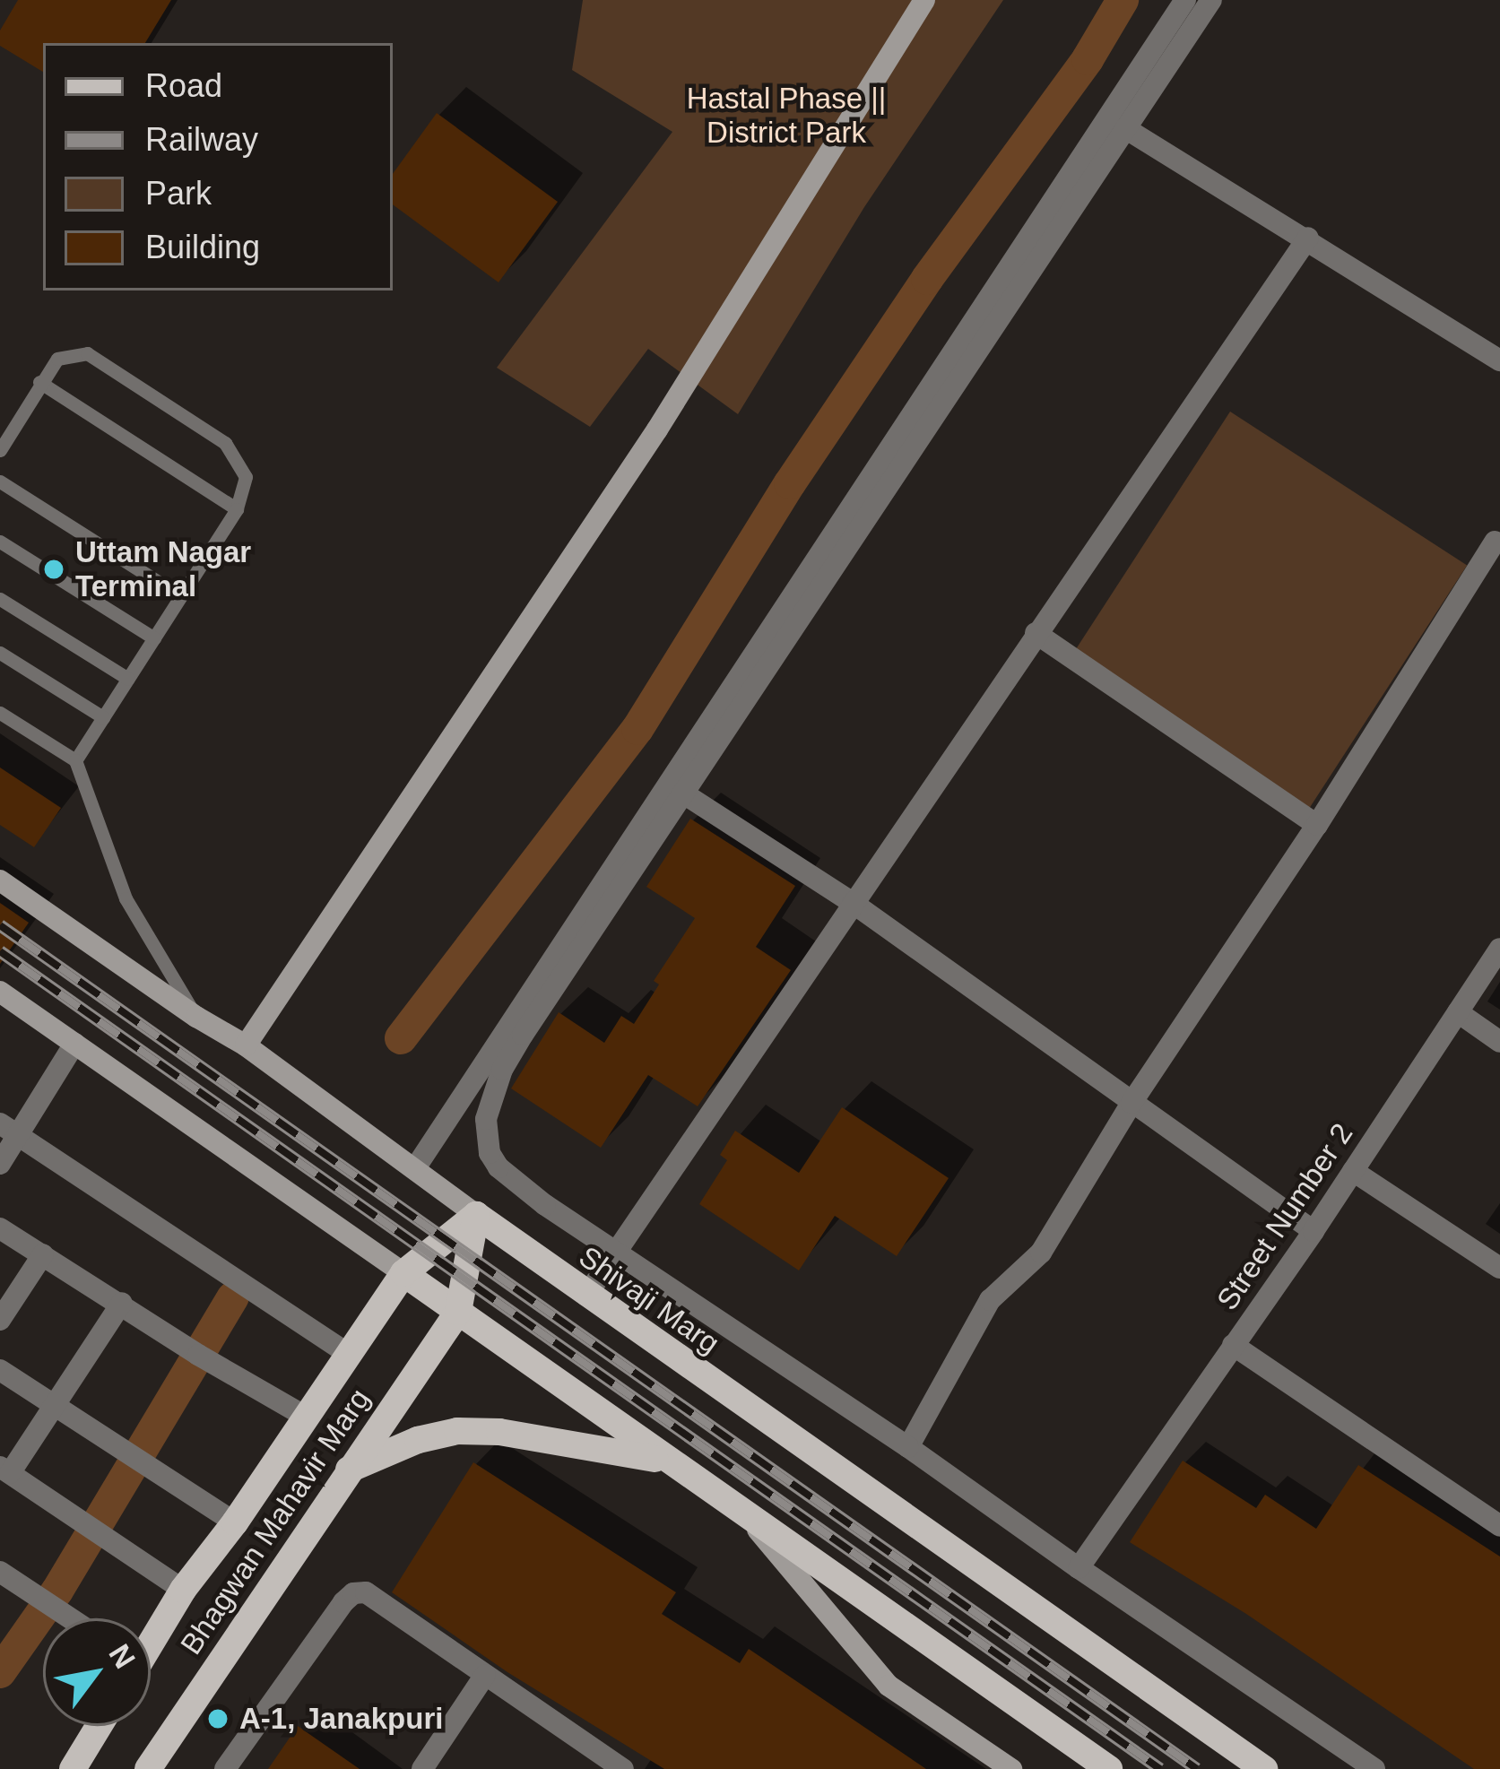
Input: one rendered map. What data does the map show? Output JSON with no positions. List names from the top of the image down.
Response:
{
  "streets": {
    "main road": ["Shivaji Marg", "Bhagwan Mahavir Marg"],
    "street": ["Street Number 2"]
  },
  "crossings": [
    ["Shivaji Marg", "Bhagwan Mahavir Marg"]
  ],
  "parks": ["Hastal Phase || District Park"],
  "places": ["Uttam Nagar Terminal", "A-1, Janakpuri"],
  "legend": [
    "Road",
    "Railway",
    "Park",
    "Building"
  ],
  "north": "top right"
}
